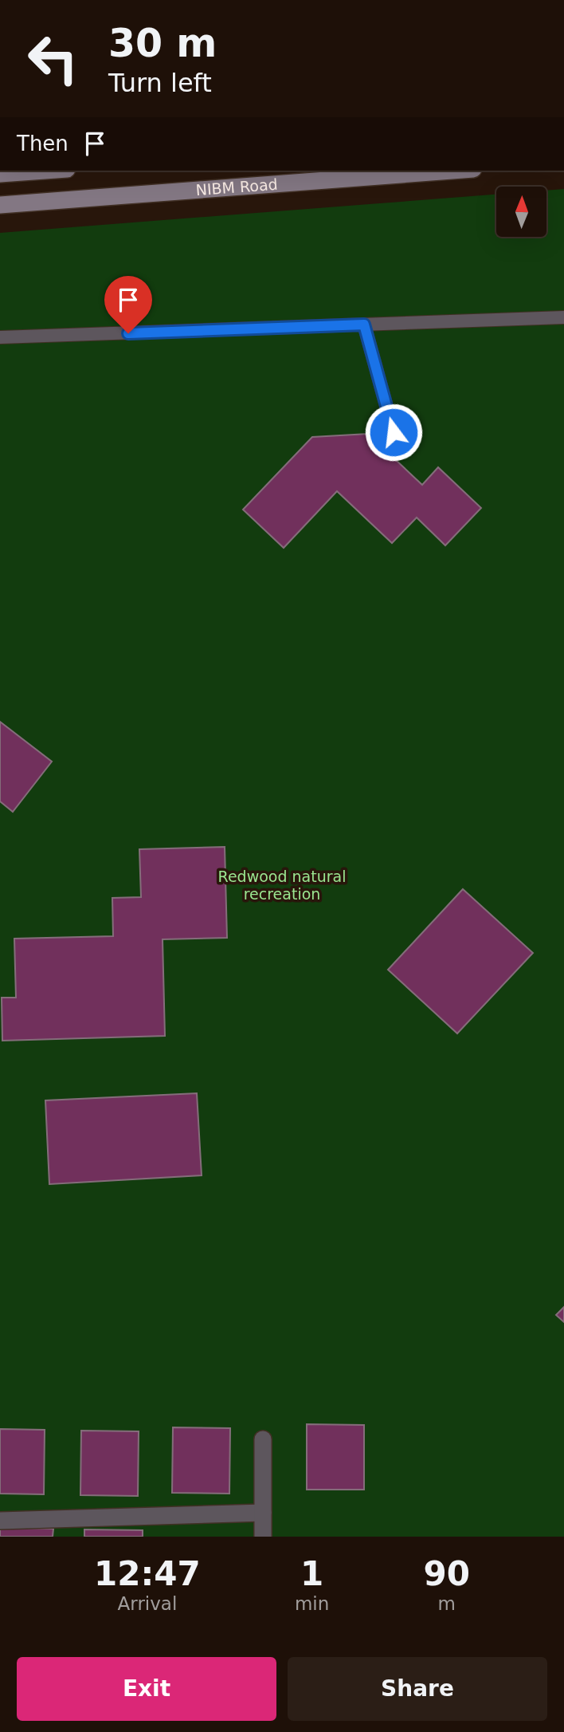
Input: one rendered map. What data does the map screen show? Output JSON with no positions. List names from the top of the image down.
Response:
{
  "streets": {
    "street": ["NIBM Road"]
  },
  "parks": ["Redwood natural recreation"],
  "north": "top",
  "page": {
    "turn": ["30 m", "Turn left"],
    "then": "Then",
    "eta": [
      "12:47",
      "Arrival",
      "1",
      "min",
      "90",
      "m"
    ],
    "buttons": ["Exit", "Share"]
  }
}
